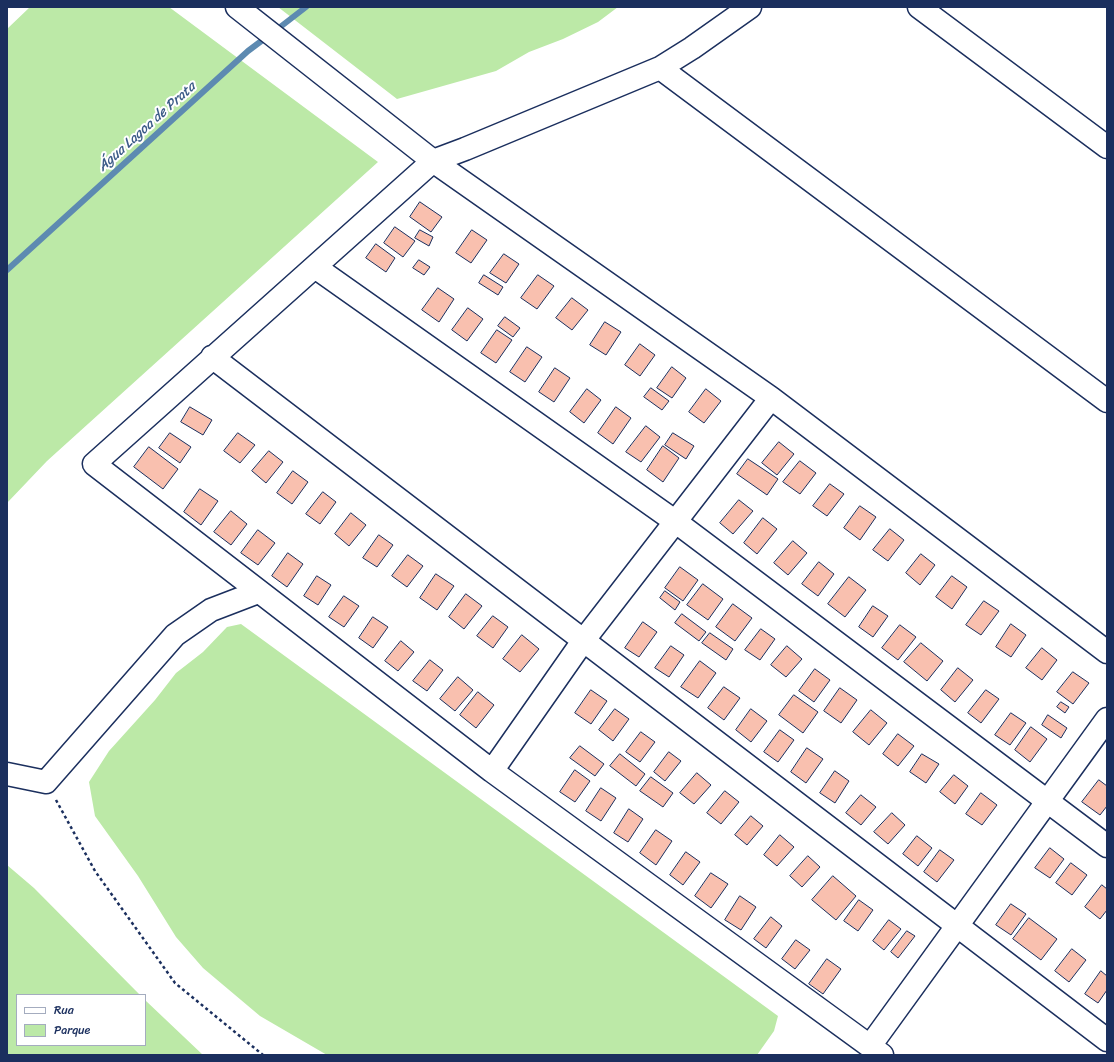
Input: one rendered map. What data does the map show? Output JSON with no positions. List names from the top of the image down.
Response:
{
  "water": ["Água Lagoa de Prata"],
  "legend": ["Rua", "Parque"]
}
